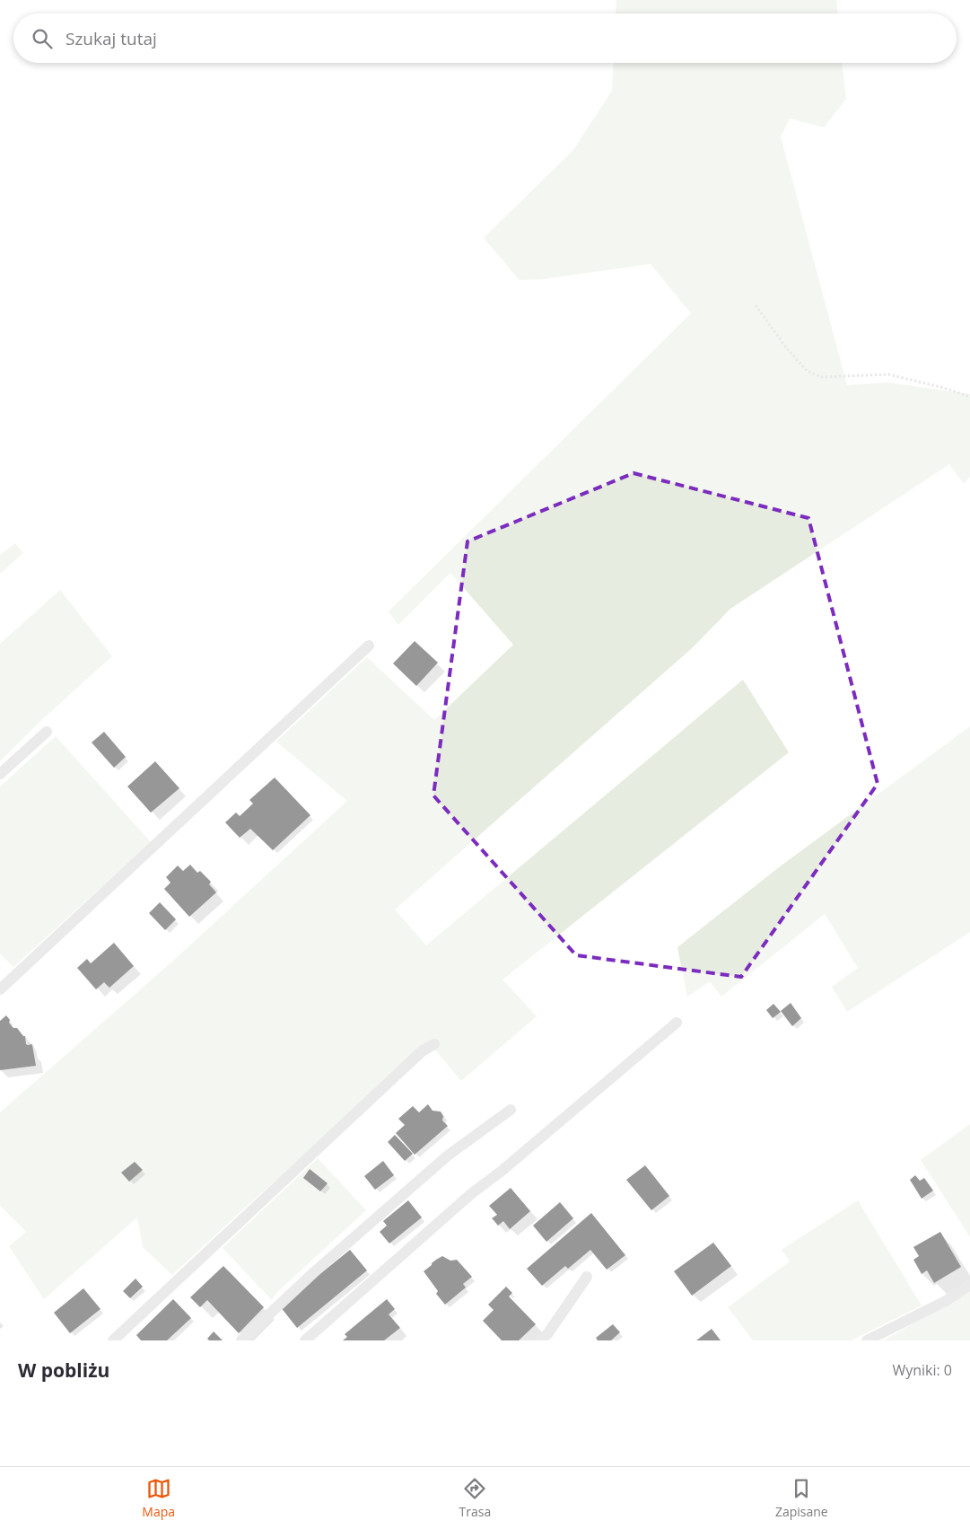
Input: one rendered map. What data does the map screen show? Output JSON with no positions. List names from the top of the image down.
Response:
{
  "page": {
    "search": "Szukaj tutaj",
    "heading": ["W pobliżu", "Wyniki: 0"],
    "nav": ["Mapa", "Trasa", "Zapisane"]
  }
}
